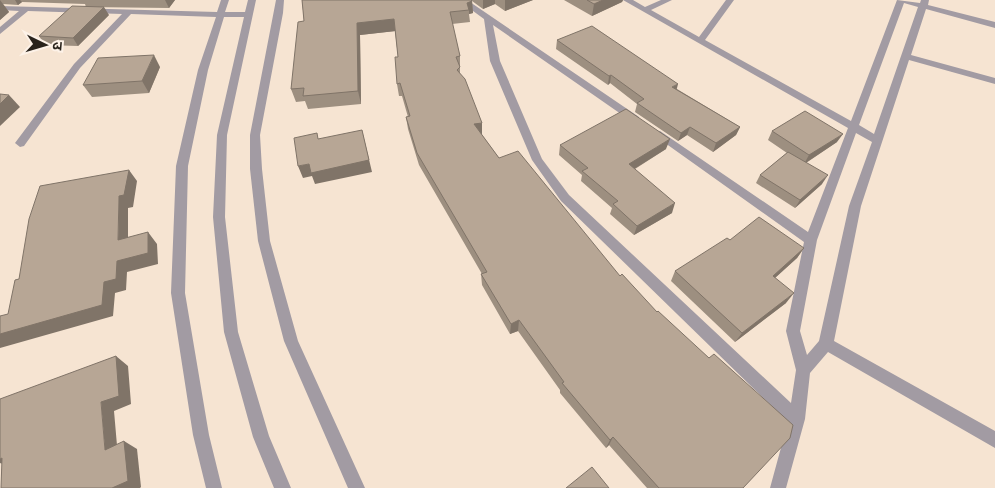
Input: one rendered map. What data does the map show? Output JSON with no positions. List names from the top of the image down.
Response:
{
  "north": "right"
}
